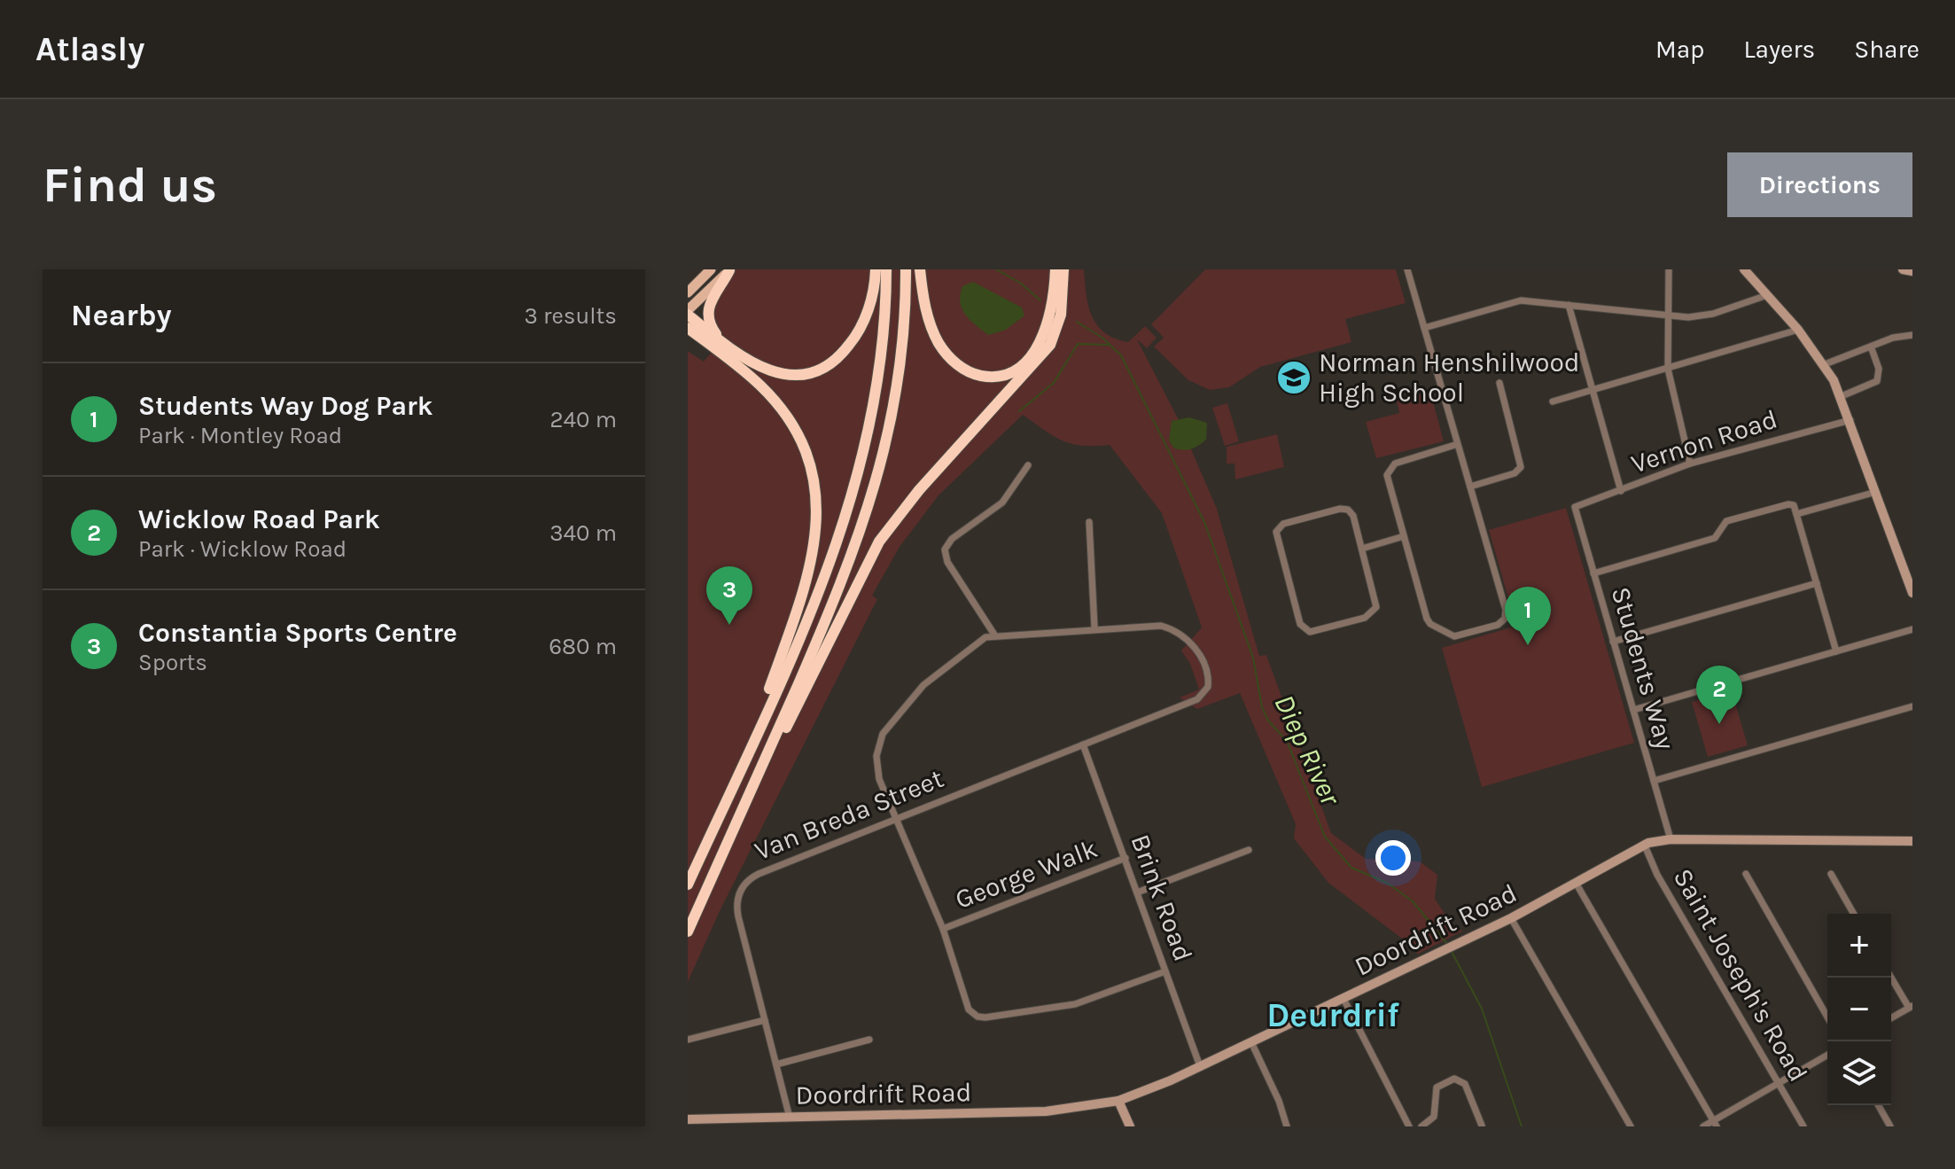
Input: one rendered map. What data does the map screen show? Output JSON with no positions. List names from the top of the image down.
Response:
{
  "streets": {
    "street": [
      "Vernon Road",
      "Students Way",
      "Van Breda Street",
      "George Walk",
      "Brink Road",
      "Doordrift Road",
      "Saint Joseph's Road"
    ]
  },
  "crossings": [
    ["Vernon Road", "Students Way"],
    ["Students Way", "Doordrift Road"],
    ["Van Breda Street", "Brink Road"],
    ["Van Breda Street", "Doordrift Road"],
    ["George Walk", "Brink Road"],
    ["Brink Road", "Doordrift Road"],
    ["Doordrift Road", "Saint Joseph's Road"]
  ],
  "districts": ["Deurdrif"],
  "water": ["Diep River"],
  "places": {
    "school or university": ["Norman Henshilwood High School"]
  },
  "page": {
    "header": "Atlasly",
    "nav": ["Map", "Layers", "Share"],
    "buttons": "Directions",
    "title": "Find us",
    "heading": ["Nearby", "3 results"],
    "list": [
      {
        "mark": "1",
        "name": "Students Way Dog Park",
        "note": "Park · Montley Road",
        "value": "240 m"
      },
      {
        "mark": "2",
        "name": "Wicklow Road Park",
        "note": "Park · Wicklow Road",
        "value": "340 m"
      },
      {
        "mark": "3",
        "name": "Constantia Sports Centre",
        "note": "Sports",
        "value": "680 m"
      }
    ],
    "pins": ["3", "1", "2"],
    "map_buttons": ["+", "−"]
  }
}
